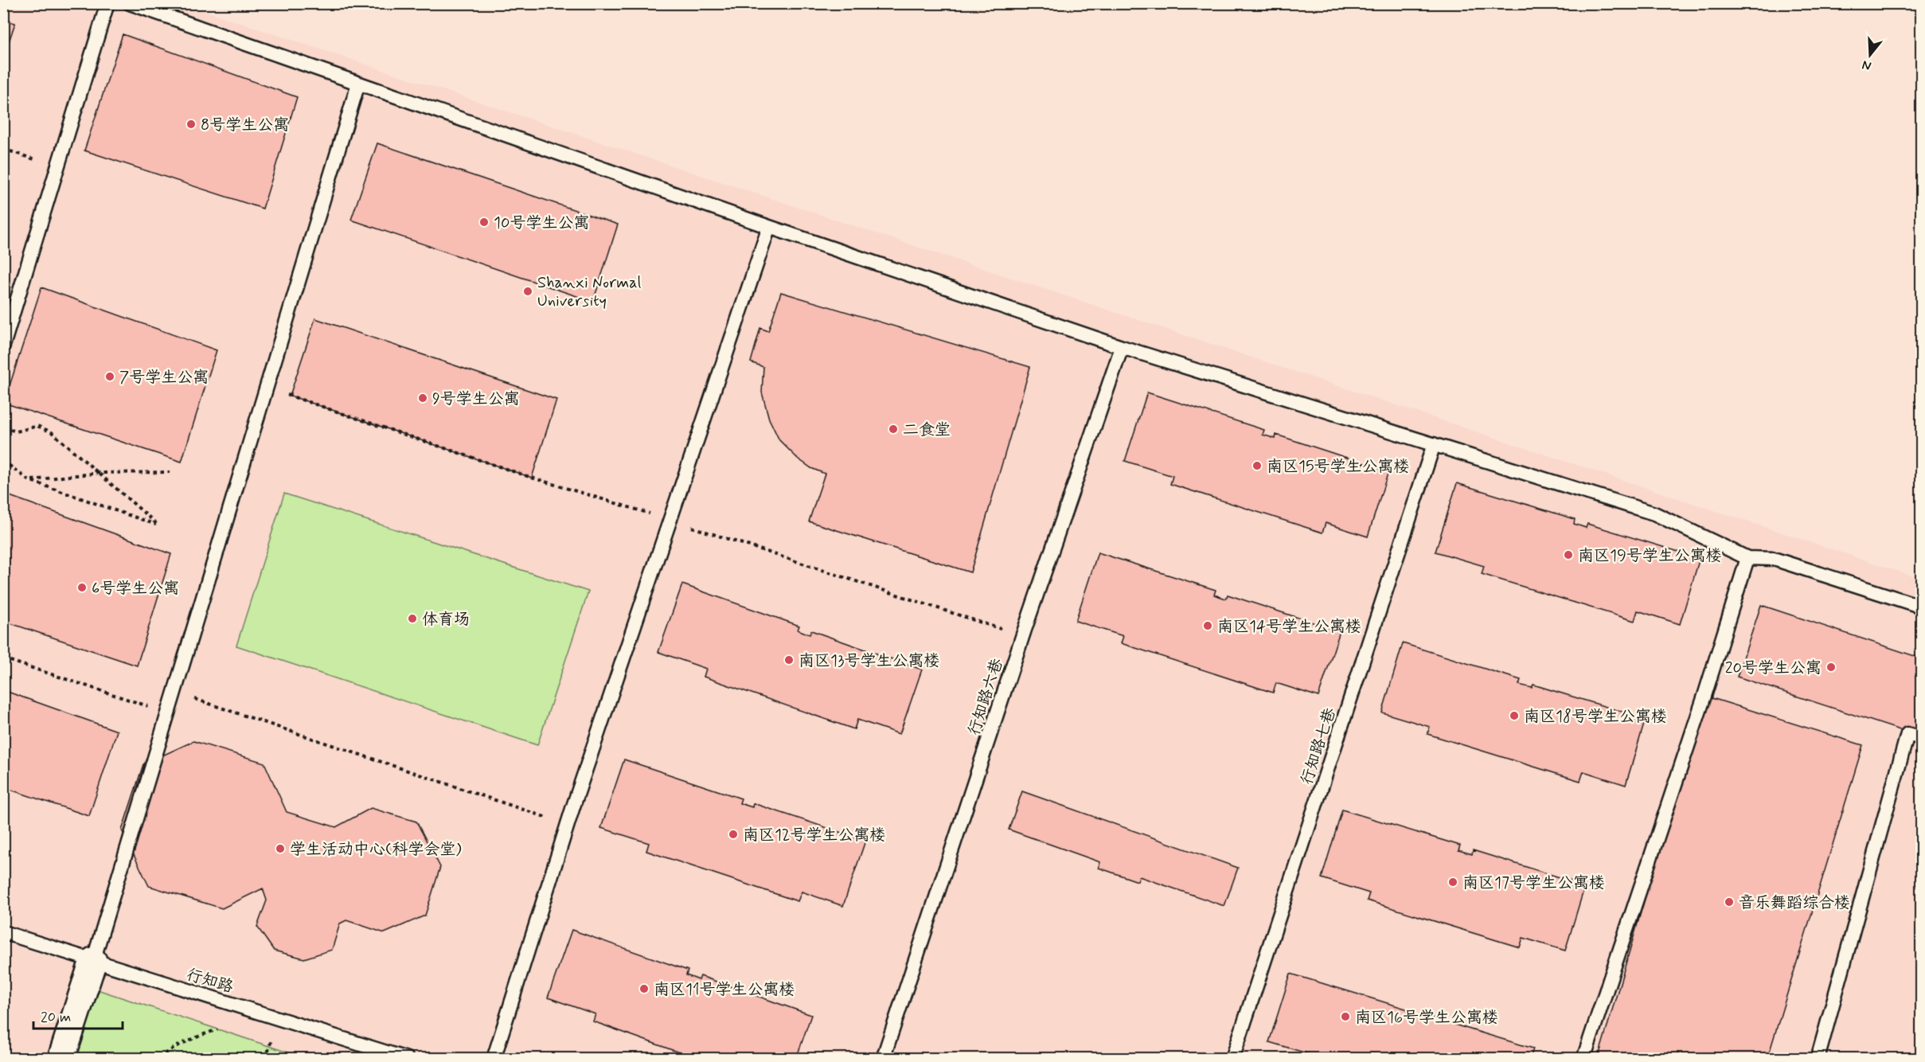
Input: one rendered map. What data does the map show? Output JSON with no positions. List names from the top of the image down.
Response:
{
  "streets": {
    "lane": ["行知路六巷", "行知路七巷", "行知路"]
  },
  "places": [
    "8号学生公寓",
    "10号学生公寓",
    "Shanxi Normal University",
    "7号学生公寓",
    "9号学生公寓",
    "二食堂",
    "南区15号学生公寓楼",
    "南区19号学生公寓楼",
    "6号学生公寓",
    "体育场",
    "南区14号学生公寓楼",
    "南区13号学生公寓楼",
    "20号学生公寓",
    "南区18号学生公寓楼",
    "南区12号学生公寓楼",
    "学生活动中心(科学会堂)",
    "南区17号学生公寓楼",
    "音乐舞蹈综合楼",
    "南区11号学生公寓楼",
    "南区16号学生公寓楼"
  ],
  "scale_bar": "20 m",
  "north": "bottom"
}
